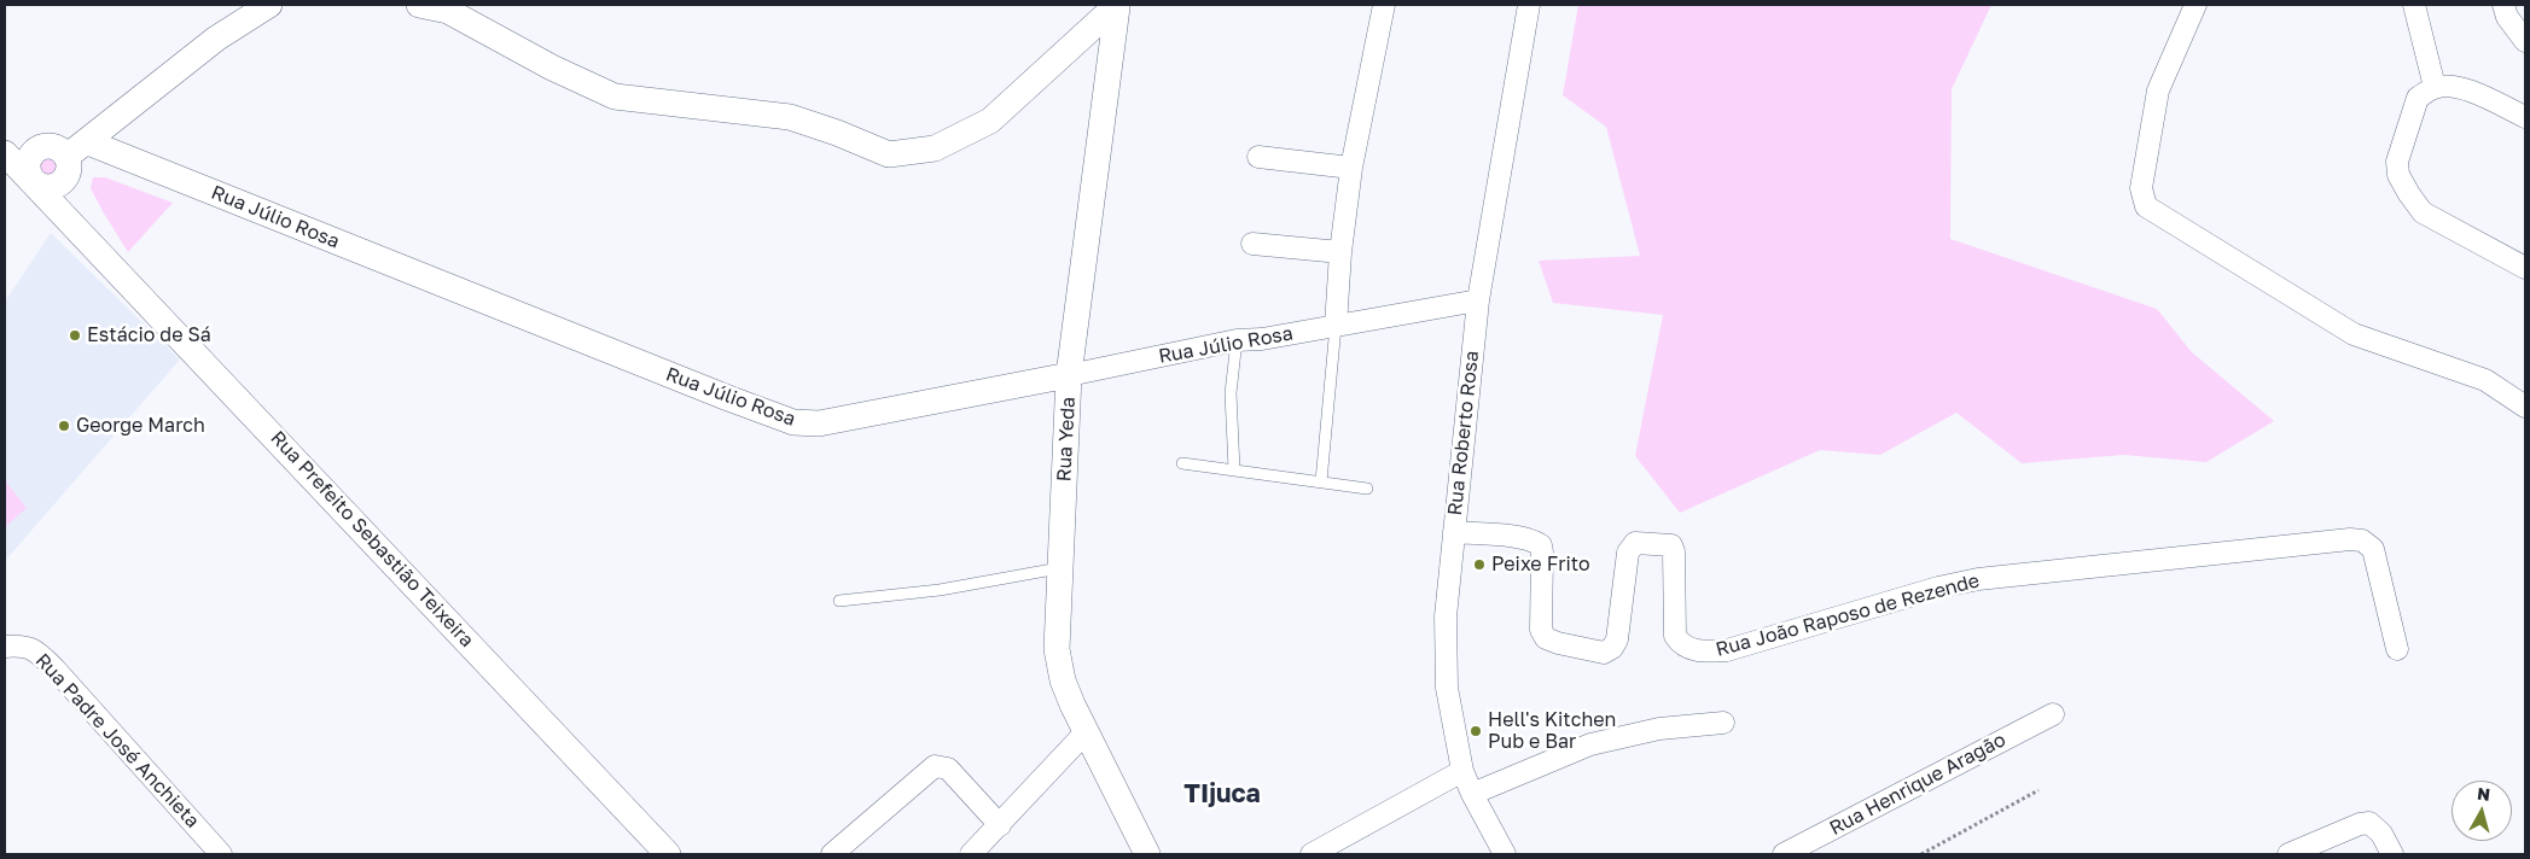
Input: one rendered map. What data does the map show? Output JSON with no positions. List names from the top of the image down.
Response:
{
  "streets": {
    "street": [
      "Rua Júlio Rosa",
      "Rua Roberto Rosa",
      "Rua Yeda",
      "Rua Prefeito Sebastião Teixeira",
      "Rua João Raposo de Rezende",
      "Rua Padre José Anchieta",
      "Rua Henrique Aragão"
    ]
  },
  "crossings": [
    ["Rua Júlio Rosa", "Rua Roberto Rosa"],
    ["Rua Júlio Rosa", "Rua Yeda"],
    ["Rua Roberto Rosa", "Rua João Raposo de Rezende"]
  ],
  "districts": ["TIjuca"],
  "places": [
    "Estácio de Sá",
    "George March",
    "Peixe Frito",
    "Hell's Kitchen Pub e Bar"
  ],
  "north": "top"
}
